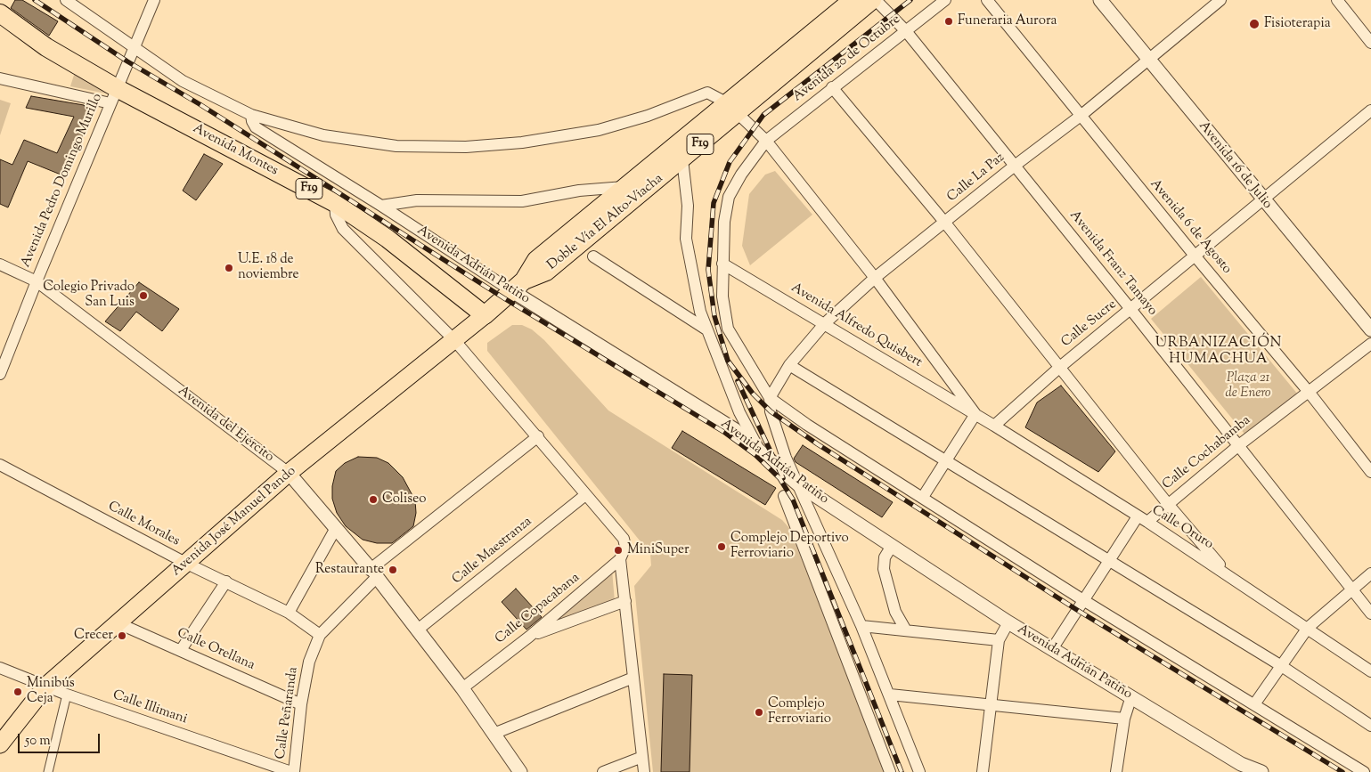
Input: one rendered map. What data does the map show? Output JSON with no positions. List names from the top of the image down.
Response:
{
  "streets": {
    "highway": ["F19", "Avenida Montes", "Doble Vía El Alto-Viacha"],
    "main road": ["Avenida José Manuel Pando"],
    "street": [
      "Avenida 20 de Octubre",
      "Avenida 16 de Julio",
      "Calle La Paz",
      "Avenida Pedro Domingo Murillo",
      "Avenida 6 de Agosto",
      "Avenida Franz Tamayo",
      "Avenida Adrián Patiño",
      "Calle Sucre",
      "Avenida Alfredo Quisbert",
      "Avenida del Ejército",
      "Calle Cochabamba",
      "Calle Morales",
      "Calle Oruro",
      "Calle Maestranza",
      "Calle Copacabana",
      "Calle Orellana",
      "Calle Illimani",
      "Calle Peñaranda"
    ]
  },
  "crossings": [
    ["Avenida 20 de Octubre", "Calle La Paz"],
    ["Avenida 20 de Octubre", "Avenida Franz Tamayo"],
    ["Avenida 20 de Octubre", "Avenida Alfredo Quisbert"],
    ["F19", "Avenida Montes"],
    ["F19", "Doble Vía El Alto-Viacha"],
    ["F19", "Avenida Adrián Patiño"],
    ["F19", "Avenida José Manuel Pando"],
    ["Avenida Montes", "Avenida Pedro Domingo Murillo"],
    ["Avenida Montes", "Avenida José Manuel Pando"],
    ["Avenida 16 de Julio", "Calle La Paz"],
    ["Avenida 16 de Julio", "Calle Sucre"],
    ["Calle La Paz", "Avenida 6 de Agosto"],
    ["Calle La Paz", "Avenida Franz Tamayo"],
    ["Calle La Paz", "Avenida Alfredo Quisbert"],
    ["Avenida Pedro Domingo Murillo", "Avenida del Ejército"],
    ["Doble Vía El Alto-Viacha", "Avenida Adrián Patiño"],
    ["Avenida 6 de Agosto", "Calle Sucre"],
    ["Avenida 6 de Agosto", "Calle Cochabamba"],
    ["Avenida Franz Tamayo", "Calle Sucre"],
    ["Avenida Franz Tamayo", "Calle Cochabamba"],
    ["Avenida Adrián Patiño", "Calle Cochabamba"],
    ["Calle Sucre", "Calle Oruro"],
    ["Avenida Alfredo Quisbert", "Calle Oruro"],
    ["Avenida del Ejército", "Avenida José Manuel Pando"],
    ["Avenida del Ejército", "Calle Maestranza"],
    ["Avenida del Ejército", "Calle Copacabana"],
    ["Avenida del Ejército", "Calle Peñaranda"],
    ["Calle Cochabamba", "Calle Oruro"],
    ["Avenida José Manuel Pando", "Calle Morales"],
    ["Avenida José Manuel Pando", "Calle Orellana"],
    ["Avenida José Manuel Pando", "Calle Illimani"],
    ["Calle Morales", "Calle Peñaranda"],
    ["Calle Maestranza", "Calle Copacabana"],
    ["Calle Orellana", "Calle Peñaranda"],
    ["Calle Illimani", "Calle Peñaranda"]
  ],
  "districts": ["URBANIZACIÓN HUMACHUA"],
  "parks": ["Plaza 21 de Enero"],
  "places": [
    "Funeraria Aurora",
    "Fisioterapia",
    "U.E. 18 de noviembre",
    "Colegio Privado San Luis",
    "Coliseo",
    "Complejo Deportivo Ferroviario",
    "MiniSuper",
    "Restaurante",
    "Crecer",
    "Minibús Ceja",
    "Complejo Ferroviario"
  ],
  "scale_bar": "50 m"
}
